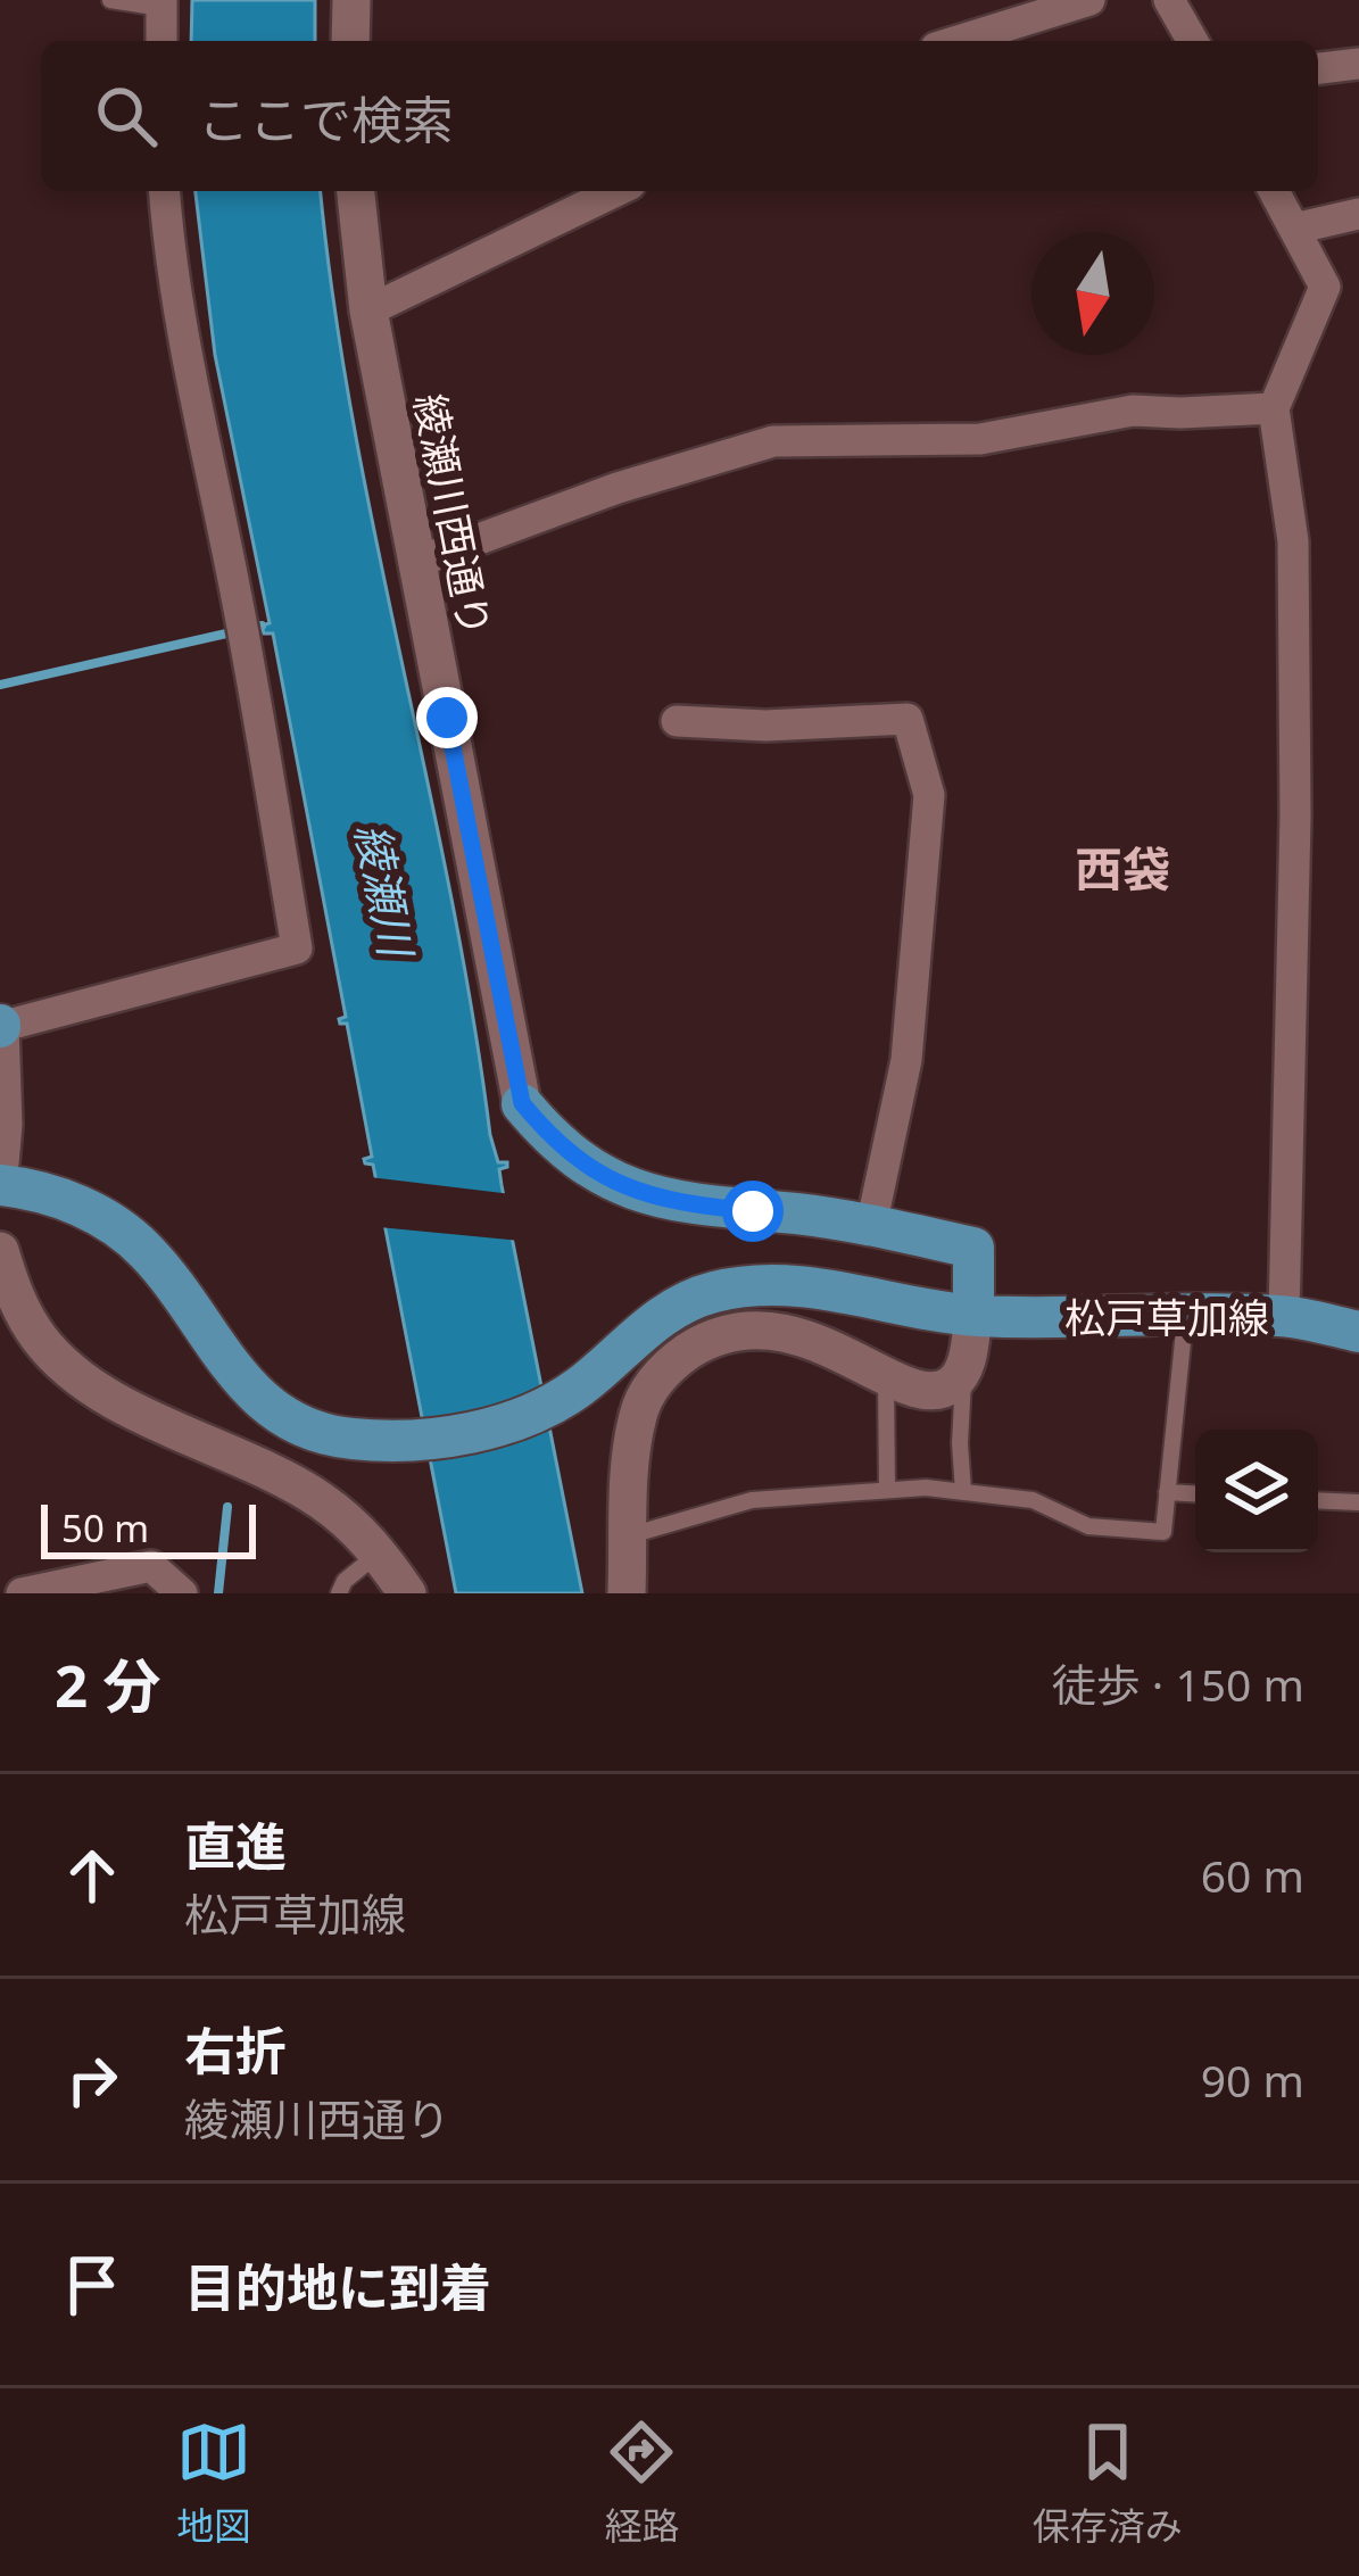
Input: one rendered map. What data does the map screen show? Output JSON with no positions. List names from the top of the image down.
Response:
{
  "streets": {
    "main road": ["松戸草加線"],
    "street": ["綾瀬川西通り"]
  },
  "districts": ["西袋"],
  "water": ["綾瀬川"],
  "scale_bar": "50 m",
  "north": "bottom",
  "page": {
    "search": "ここで検索",
    "scale": "50 m",
    "heading": ["2 分", "徒歩 · 150 m"],
    "list": [
      ["直進", "松戸草加線", "60 m"],
      ["右折", "綾瀬川西通り", "90 m"],
      "目的地に到着"
    ],
    "nav": ["地図", "経路", "保存済み"]
  }
}
